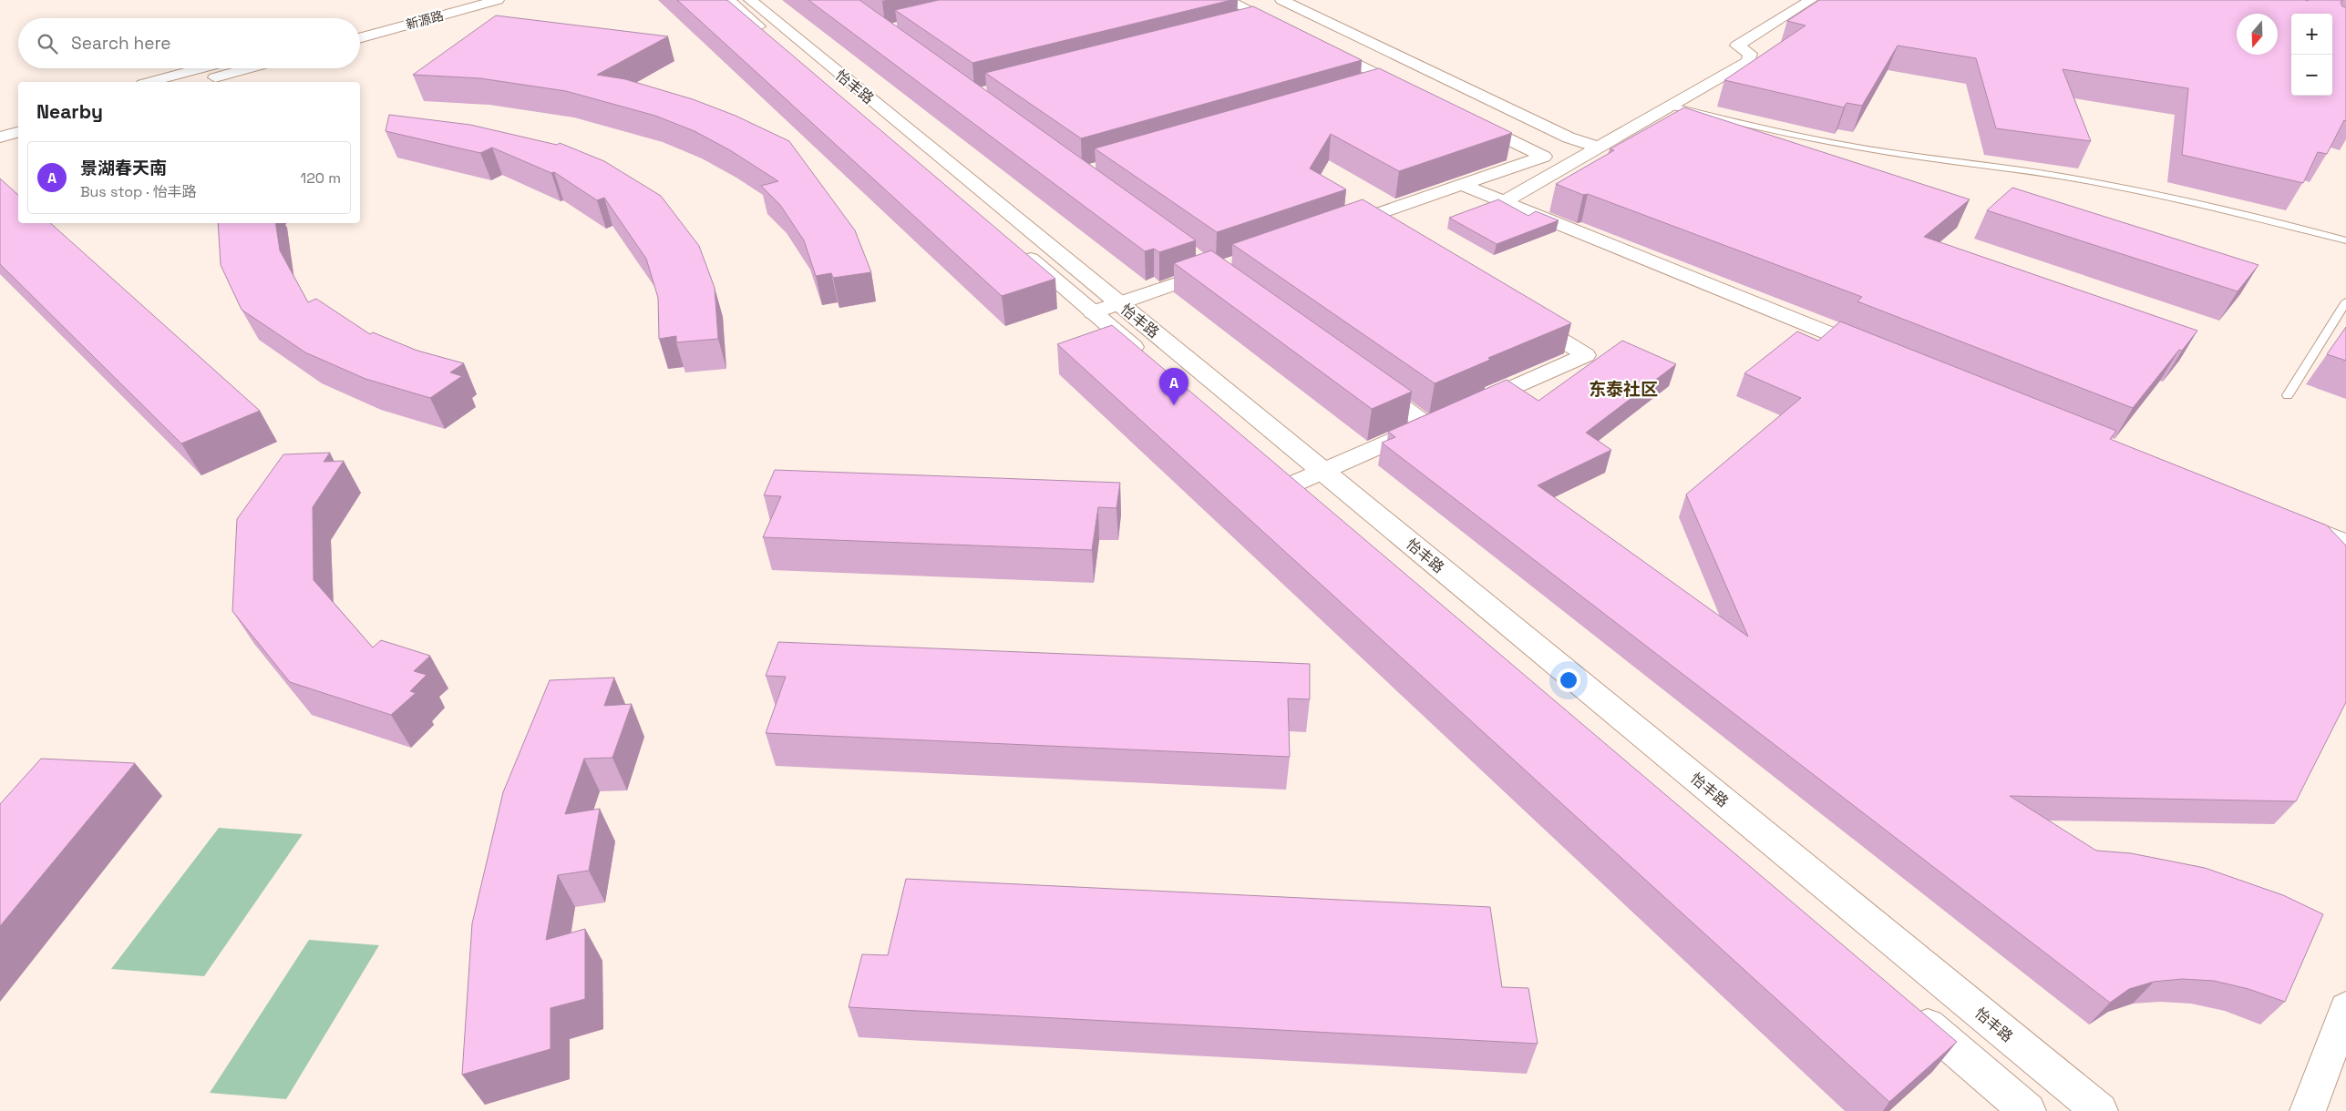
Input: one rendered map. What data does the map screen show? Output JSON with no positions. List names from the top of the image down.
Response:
{
  "streets": {
    "street": ["新源路", "怡丰路"]
  },
  "districts": ["东泰社区"],
  "north": "bottom",
  "page": {
    "map_buttons": ["+", "−"],
    "search": "Search here",
    "heading": "Nearby",
    "list": [
      {
        "mark": "A",
        "name": "景湖春天南",
        "note": "Bus stop · 怡丰路",
        "value": "120 m"
      }
    ],
    "pins": "A"
  }
}
